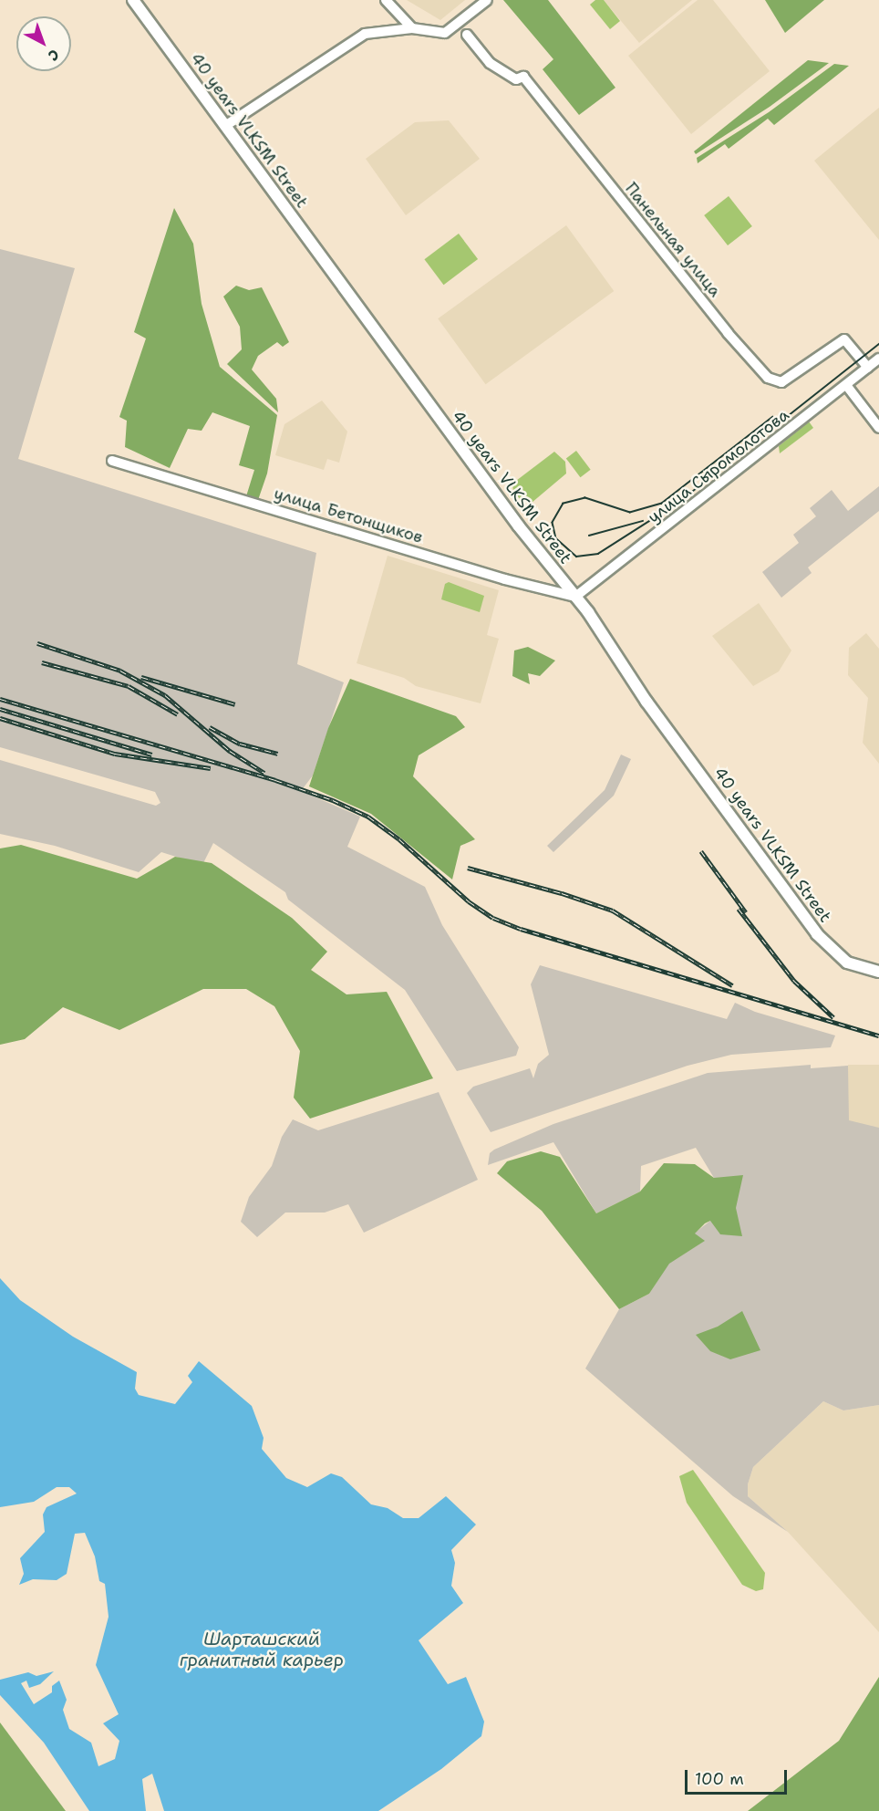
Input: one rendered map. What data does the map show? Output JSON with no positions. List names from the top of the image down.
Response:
{
  "streets": {
    "main road": ["40 years VLKSM Street"],
    "street": ["Панельная улица", "улица Сыромолотова", "улица Бетонщиков"]
  },
  "crossings": [
    ["40 years VLKSM Street", "улица Сыромолотова"],
    ["40 years VLKSM Street", "улица Бетонщиков"],
    ["Панельная улица", "улица Сыромолотова"],
    ["улица Сыромолотова", "улица Бетонщиков"]
  ],
  "water": ["Шарташский гранитный карьер"],
  "scale_bar": "100 m",
  "north": "bottom right"
}
